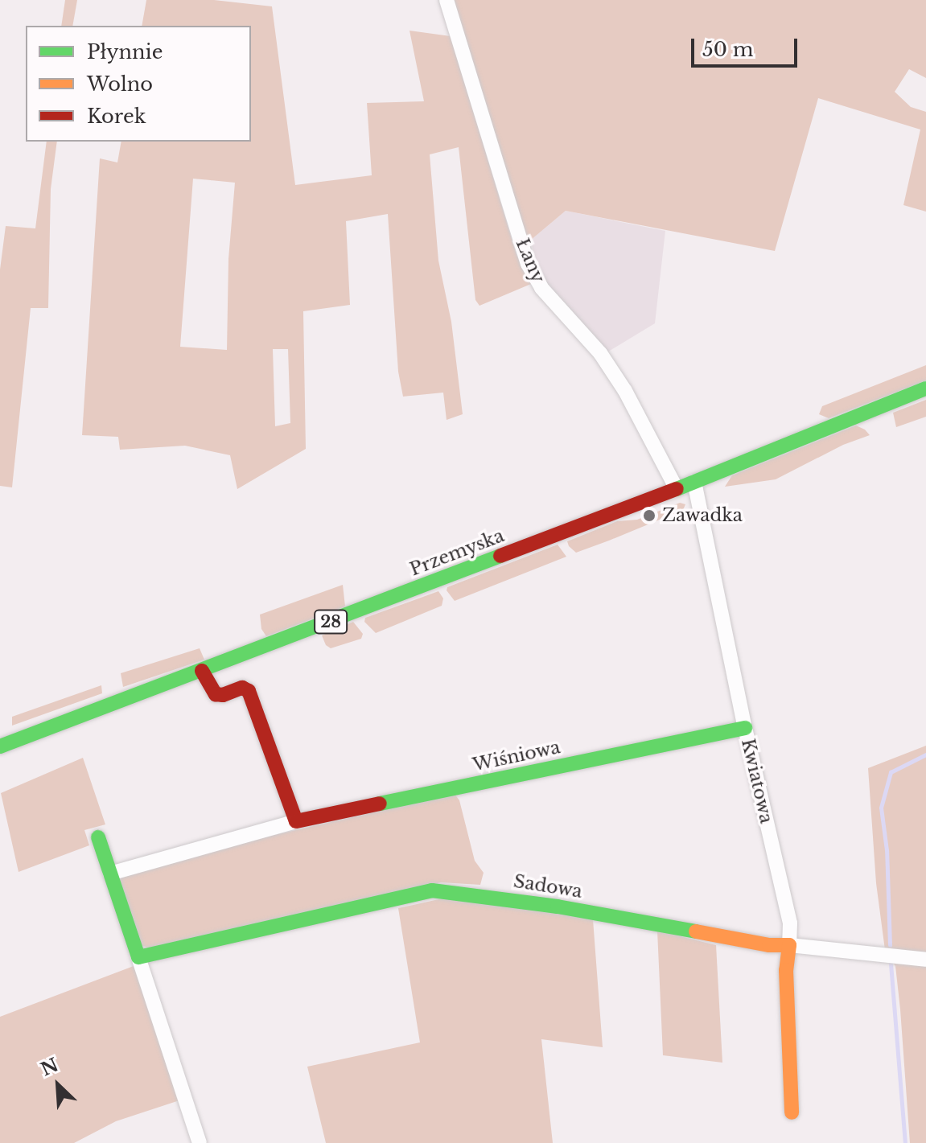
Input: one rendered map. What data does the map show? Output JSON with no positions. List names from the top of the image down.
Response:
{
  "streets": {
    "street": [
      "Łany",
      "Przemyska",
      "28",
      "Wiśniowa",
      "Kwiatowa",
      "Sadowa"
    ]
  },
  "crossings": [
    ["Łany", "Przemyska"],
    ["Przemyska", "Kwiatowa"],
    ["Wiśniowa", "Kwiatowa"],
    ["Kwiatowa", "Sadowa"]
  ],
  "places": ["Zawadka"],
  "legend": ["Płynnie", "Wolno", "Korek"],
  "scale_bar": "50 m",
  "north": "top left"
}
